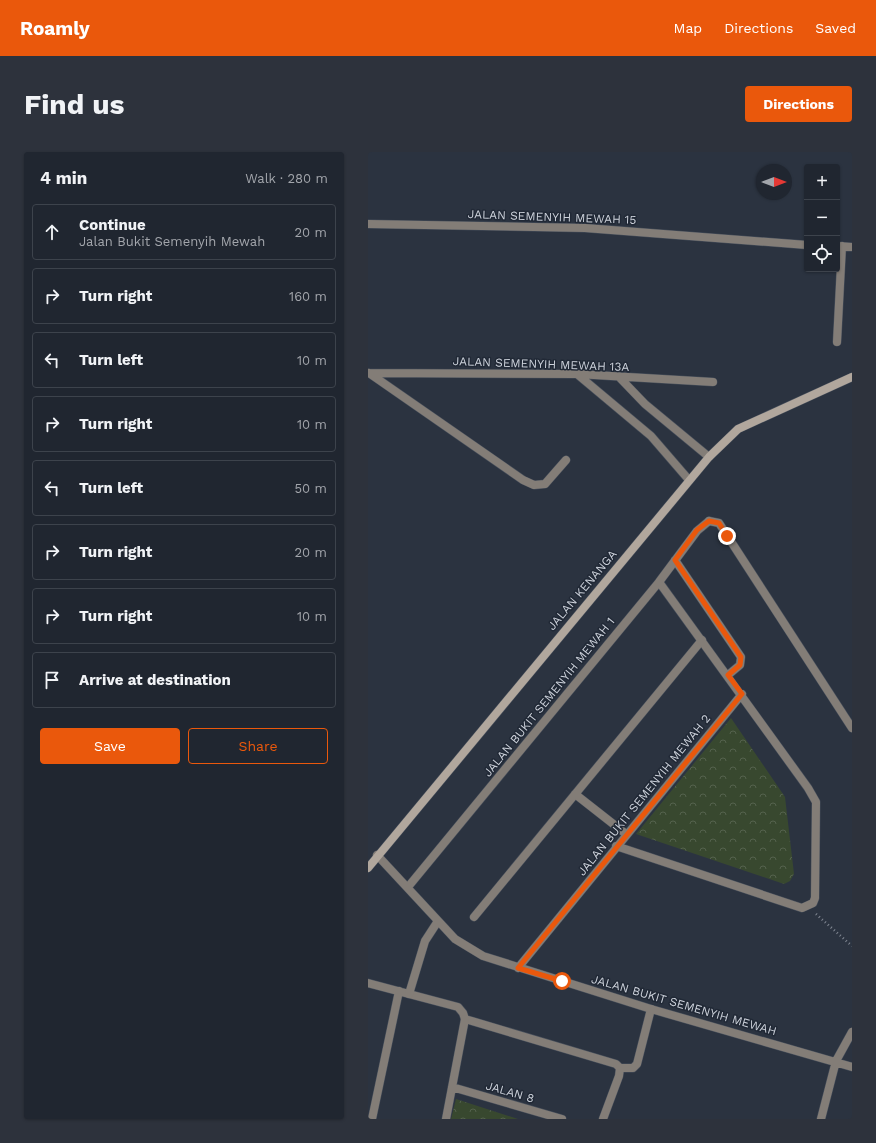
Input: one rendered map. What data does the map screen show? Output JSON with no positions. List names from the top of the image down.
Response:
{
  "streets": {
    "street": [
      "JALAN SEMENYIH MEWAH 15",
      "JALAN SEMENYIH MEWAH 13A",
      "JALAN KENANGA",
      "JALAN BUKIT SEMENYIH MEWAH 1",
      "JALAN BUKIT SEMENYIH MEWAH 2",
      "JALAN BUKIT SEMENYIH MEWAH",
      "JALAN 8"
    ]
  },
  "crossings": [
    ["JALAN KENANGA", "JALAN BUKIT SEMENYIH MEWAH"],
    ["JALAN BUKIT SEMENYIH MEWAH 1", "JALAN BUKIT SEMENYIH MEWAH"],
    ["JALAN BUKIT SEMENYIH MEWAH 2", "JALAN BUKIT SEMENYIH MEWAH"]
  ],
  "north": "right",
  "page": {
    "header": "Roamly",
    "nav": ["Map", "Directions", "Saved"],
    "buttons": [
      "Directions",
      ["Save", "Share"]
    ],
    "title": "Find us",
    "heading": ["4 min", "Walk · 280 m"],
    "map_buttons": ["+", "−"],
    "list": [
      ["Continue", "Jalan Bukit Semenyih Mewah", "20 m"],
      ["Turn right", "160 m"],
      ["Turn left", "10 m"],
      ["Turn right", "10 m"],
      ["Turn left", "50 m"],
      ["Turn right", "20 m"],
      ["Turn right", "10 m"],
      "Arrive at destination"
    ]
  }
}
